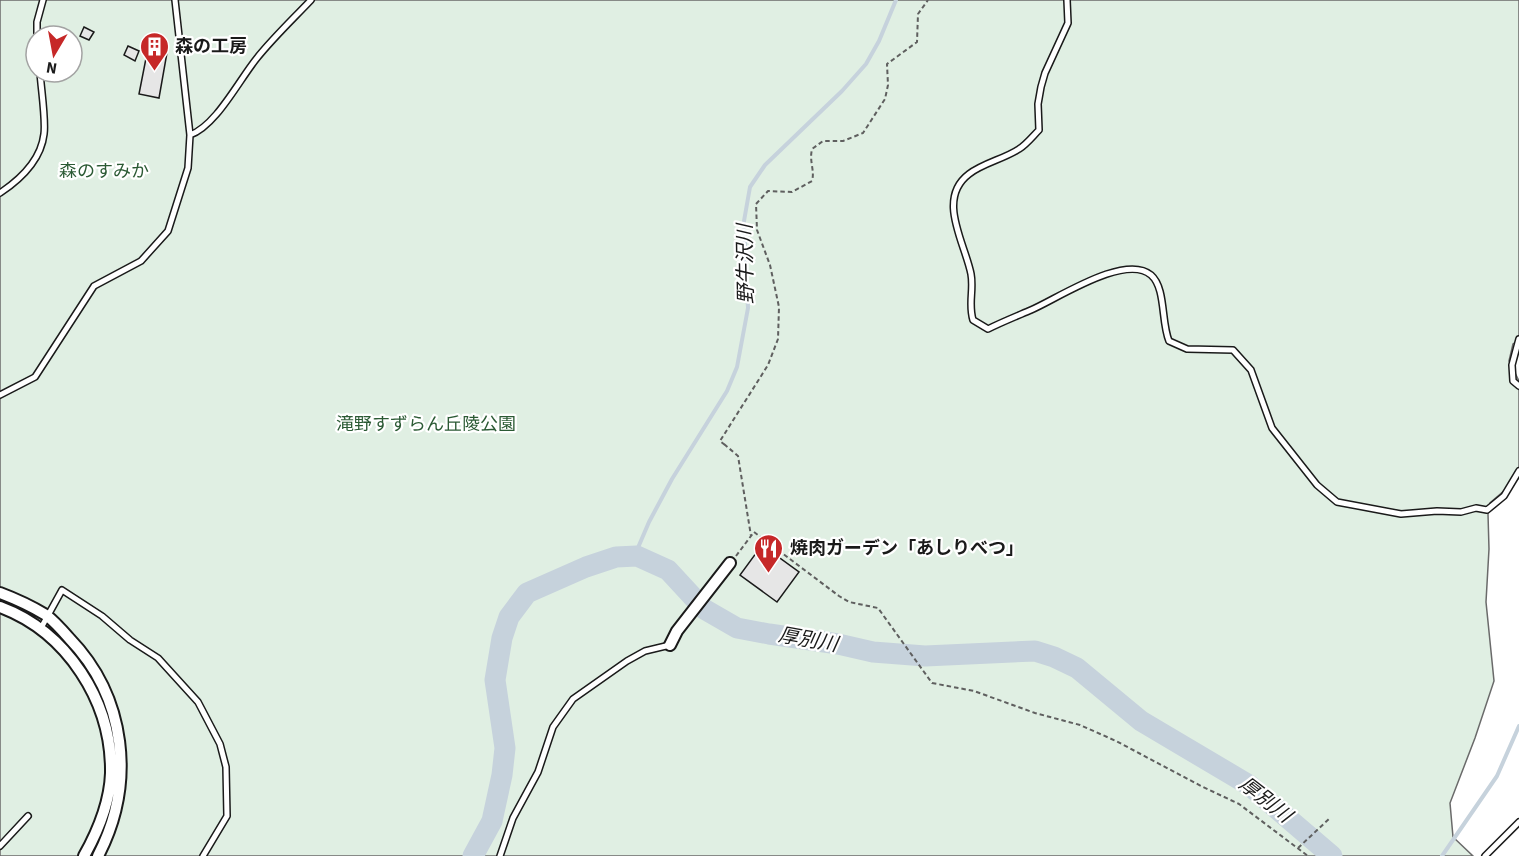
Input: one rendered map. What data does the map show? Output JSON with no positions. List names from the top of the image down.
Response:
{
  "water": ["野牛沢川", "厚別川"],
  "parks": ["森のすみか", "滝野すずらん丘陵公園"],
  "places": {
    "building": ["森の工房"],
    "restaurant": ["焼肉ガーデン「あしりべつ」"]
  },
  "north": "bottom"
}
